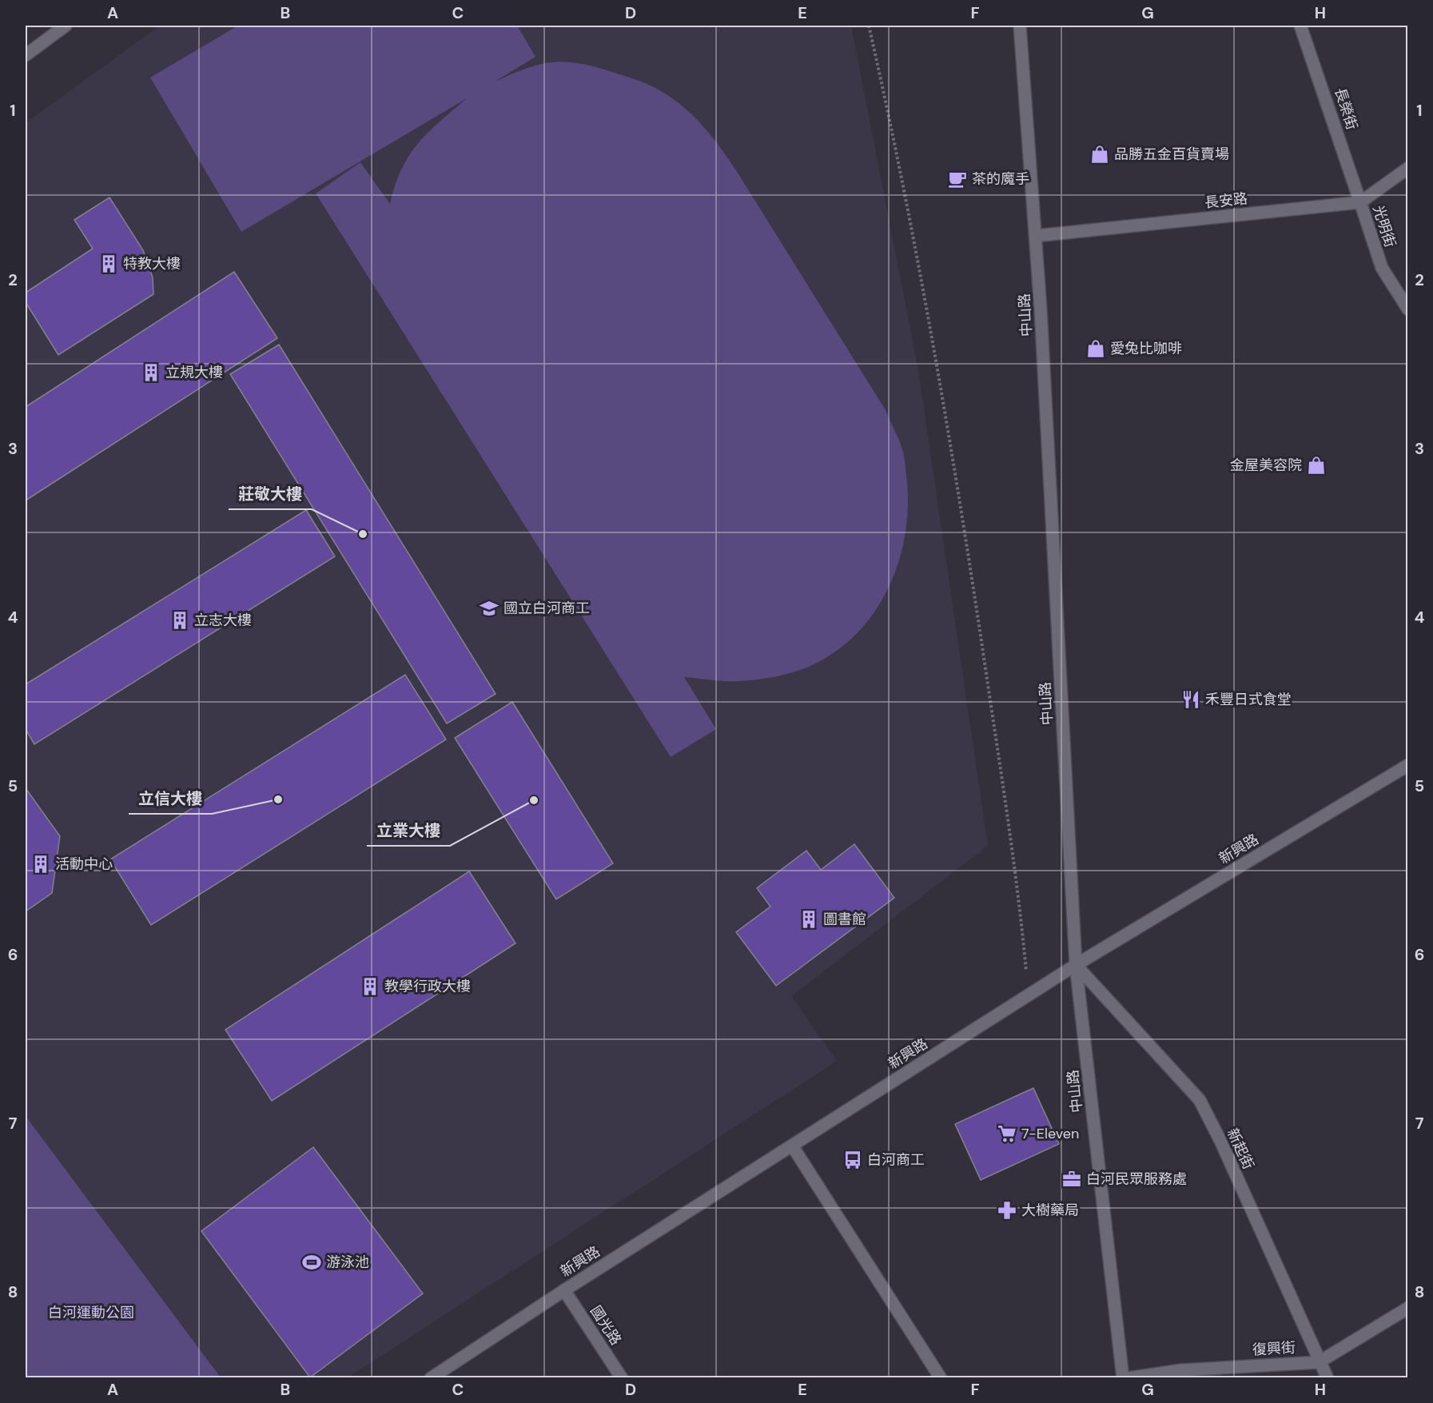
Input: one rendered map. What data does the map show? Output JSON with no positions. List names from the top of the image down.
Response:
{
  "streets": {
    "street": [
      "長榮街",
      "長安路",
      "光明街",
      "中山路",
      "新興路",
      "新起街",
      "國光路",
      "復興街"
    ]
  },
  "crossings": [
    ["長榮街", "長安路"],
    ["長榮街", "光明街"],
    ["長安路", "光明街"],
    ["長安路", "中山路"],
    ["中山路", "新興路"],
    ["中山路", "新起街"],
    ["新興路", "新起街"],
    ["新興路", "國光路"],
    ["新起街", "復興街"]
  ],
  "parks": ["白河運動公園"],
  "places": {
    "shop": ["品勝五金百貨賣場", "愛兔比咖啡", "金屋美容院"],
    "cafe": ["茶的魔手"],
    "building": [
      "特教大樓",
      "立規大樓",
      "立志大樓",
      "活動中心",
      "圖書館",
      "教學行政大樓"
    ],
    "other": ["莊敬大樓", "立信大樓", "立業大樓"],
    "school or university": ["國立白河商工"],
    "restaurant": ["禾豐日式食堂"],
    "supermarket": ["7-Eleven"],
    "bus stop": ["白河商工"],
    "office": ["白河民眾服務處"],
    "pharmacy": ["大樹藥局"],
    "sports": ["游泳池"]
  },
  "grid": {
    "columns": [
      "A",
      "B",
      "C",
      "D",
      "E",
      "F",
      "G",
      "H"
    ],
    "rows": [
      "1",
      "2",
      "3",
      "4",
      "5",
      "6",
      "7",
      "8"
    ]
  }
}
